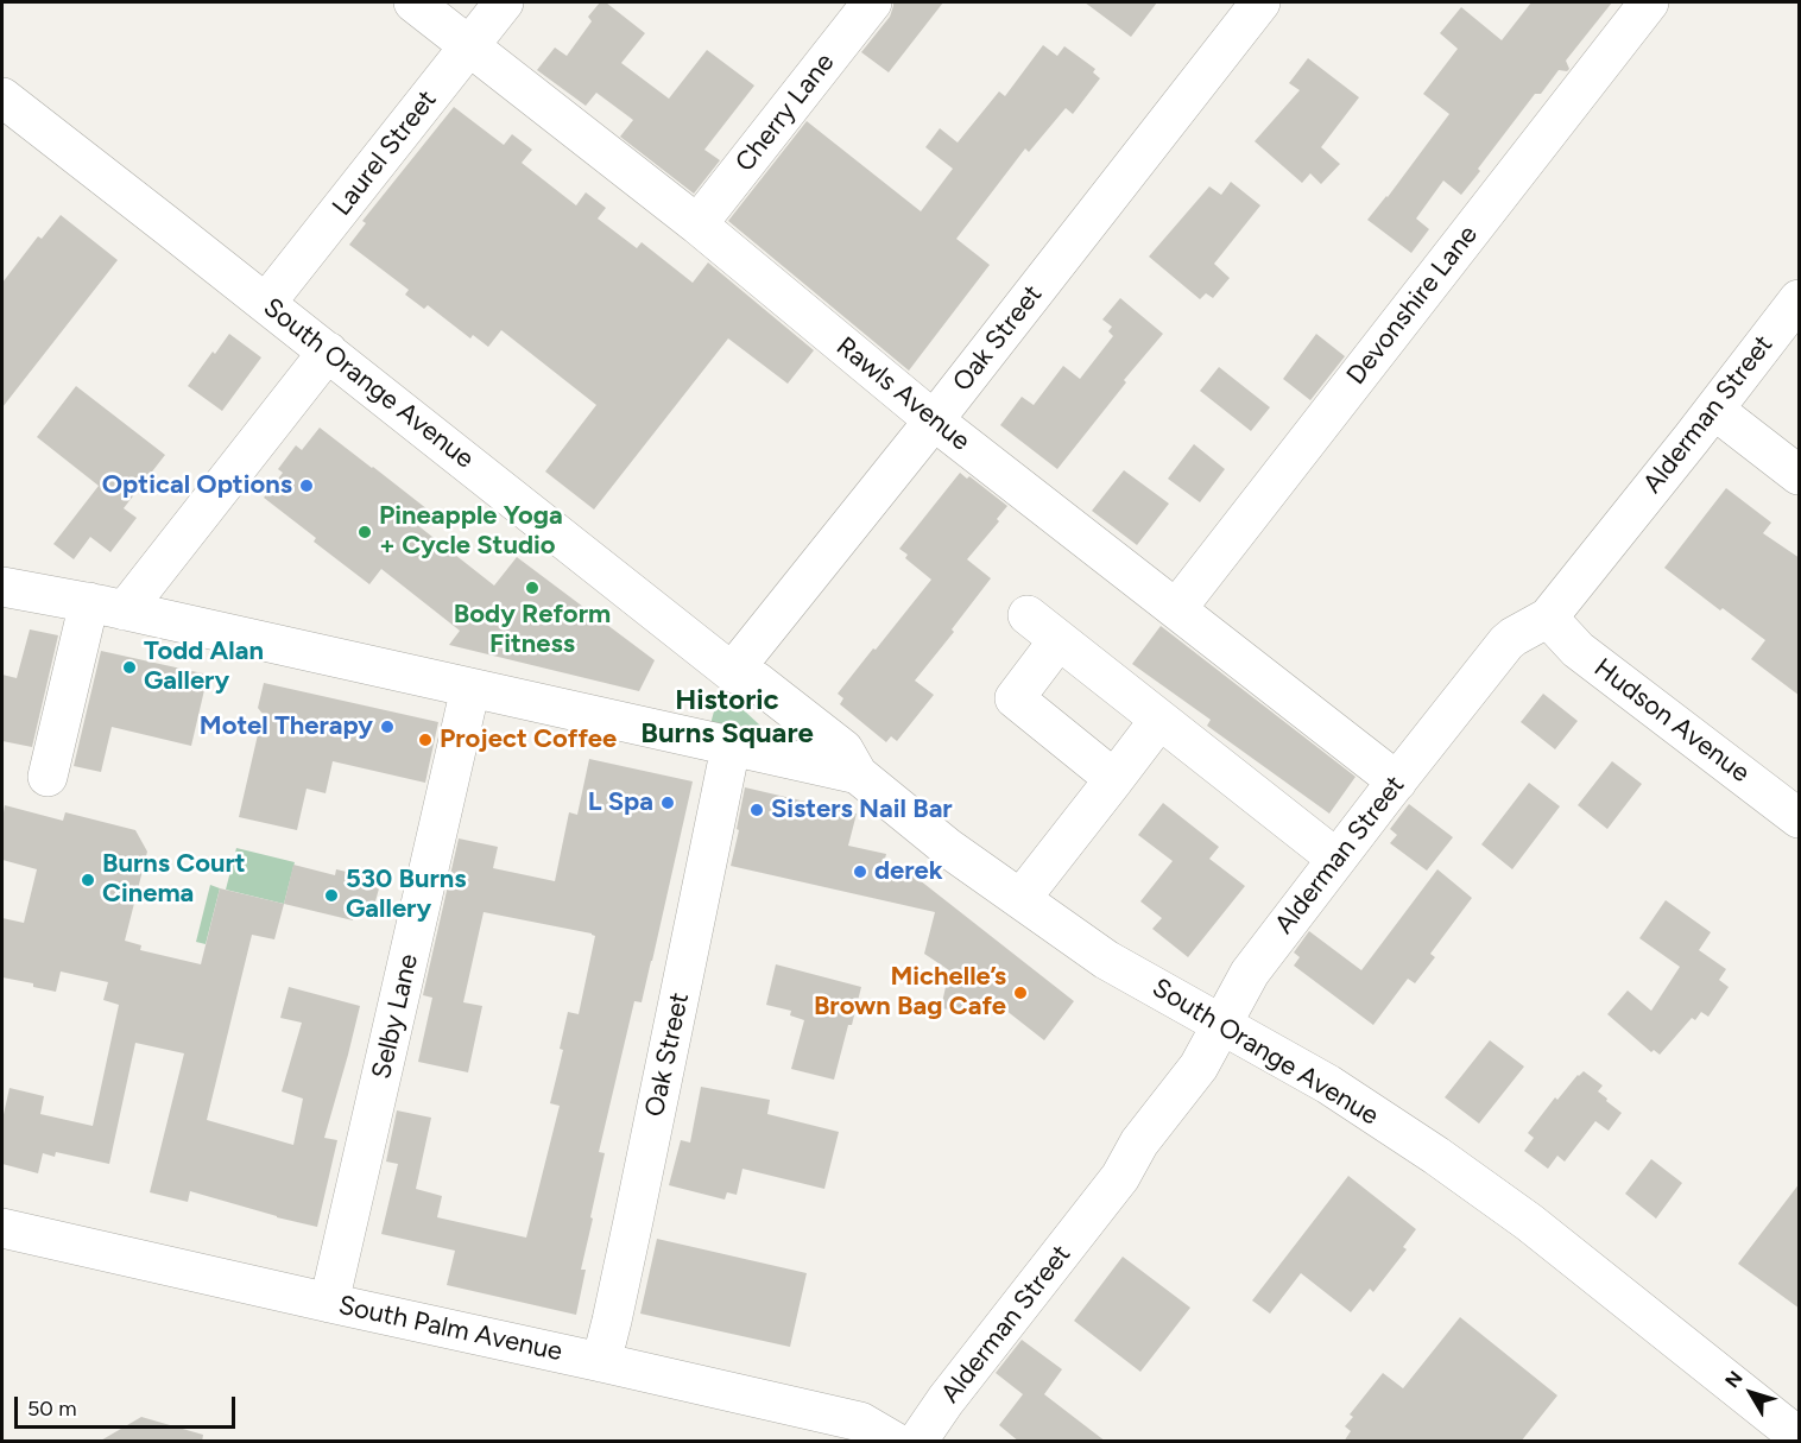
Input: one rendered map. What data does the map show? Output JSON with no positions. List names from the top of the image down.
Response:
{
  "streets": {
    "street": [
      "Cherry Lane",
      "Laurel Street",
      "Devonshire Lane",
      "Oak Street",
      "South Orange Avenue",
      "Rawls Avenue",
      "Alderman Street",
      "Hudson Avenue",
      "Selby Lane",
      "South Palm Avenue"
    ]
  },
  "crossings": [
    ["Cherry Lane", "Rawls Avenue"],
    ["Laurel Street", "South Orange Avenue"],
    ["Laurel Street", "Rawls Avenue"],
    ["Devonshire Lane", "Rawls Avenue"],
    ["Oak Street", "South Orange Avenue"],
    ["Oak Street", "Rawls Avenue"],
    ["Oak Street", "South Palm Avenue"],
    ["South Orange Avenue", "Alderman Street"],
    ["Rawls Avenue", "Alderman Street"],
    ["Alderman Street", "Hudson Avenue"],
    ["Selby Lane", "South Palm Avenue"]
  ],
  "districts": ["Historic Burns Square"],
  "places": [
    "Optical Options",
    "Pineapple Yoga + Cycle Studio",
    "Body Reform Fitness",
    "Todd Alan Gallery",
    "Motel Therapy",
    "Project Coffee",
    "L Spa",
    "Sisters Nail Bar",
    "derek",
    "Burns Court Cinema",
    "530 Burns Gallery",
    "Michelle’s Brown Bag Cafe"
  ],
  "scale_bar": "50 m",
  "north": "top left"
}
